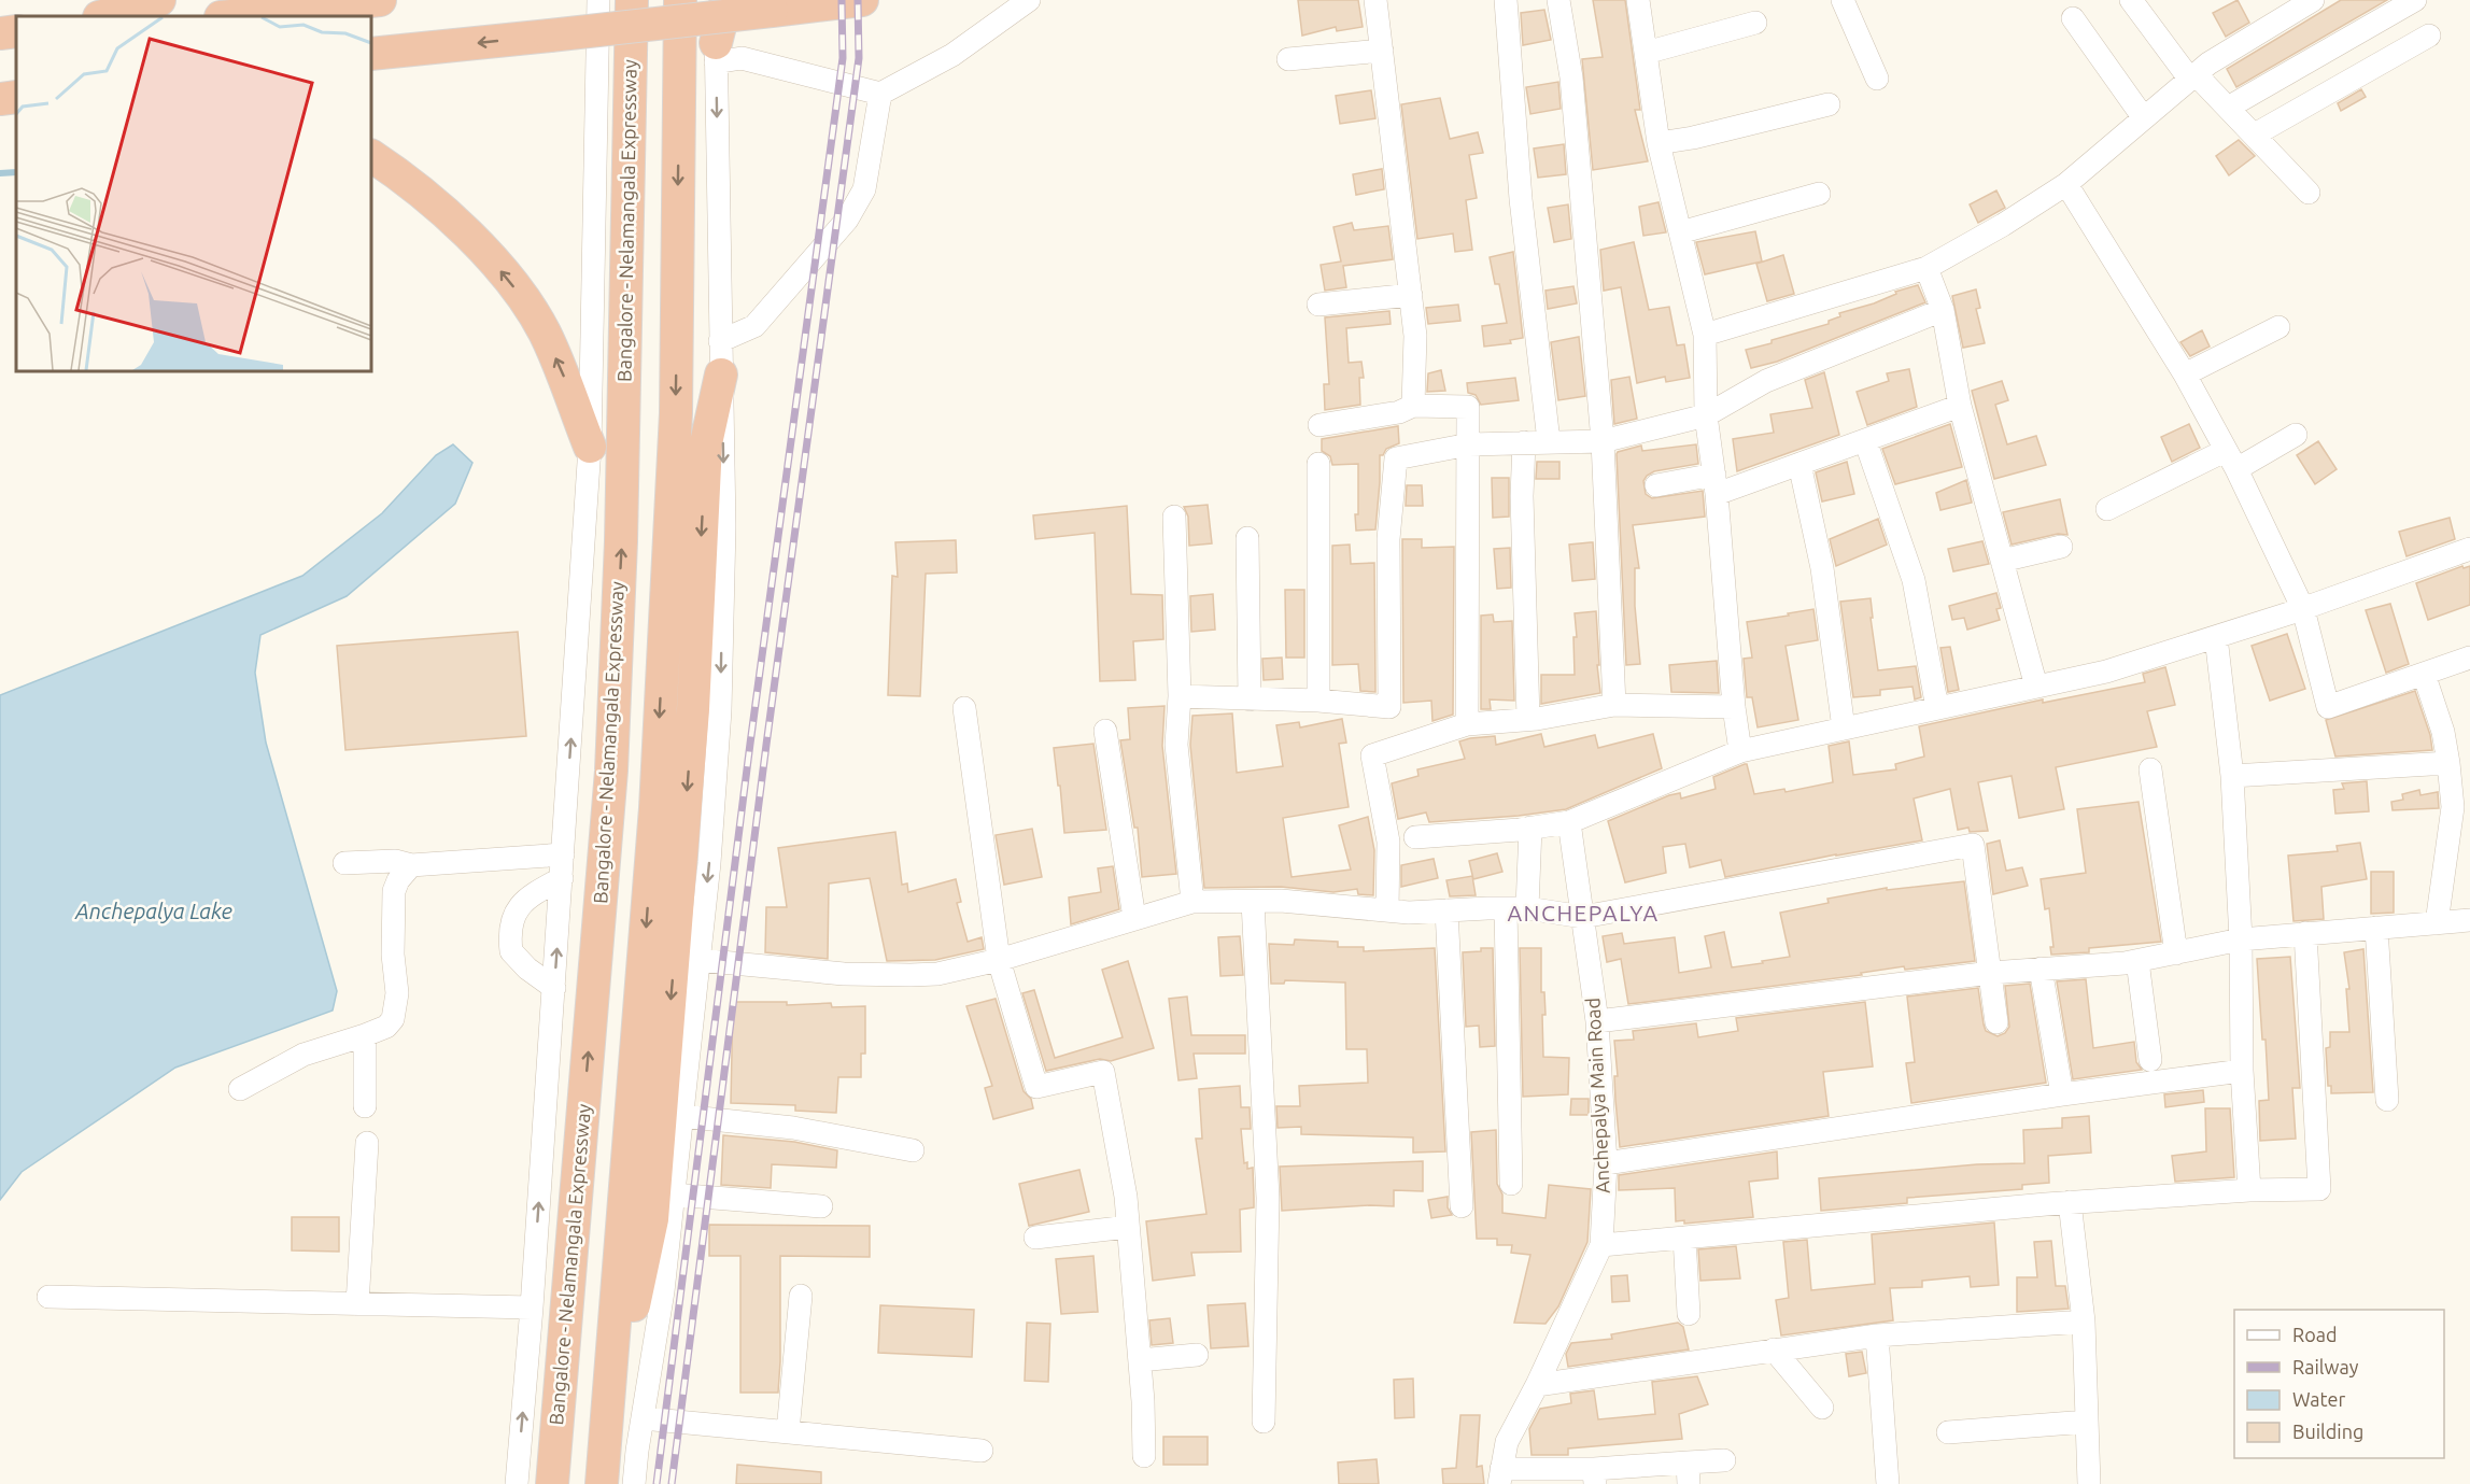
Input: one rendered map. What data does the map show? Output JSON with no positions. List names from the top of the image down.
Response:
{
  "streets": {
    "highway": ["Bangalore - Nelamangala Expressway"],
    "street": ["Anchepalya Main Road"]
  },
  "districts": ["ANCHEPALYA"],
  "water": ["Anchepalya Lake"],
  "legend": [
    "Road",
    "Railway",
    "Water",
    "Building"
  ]
}
